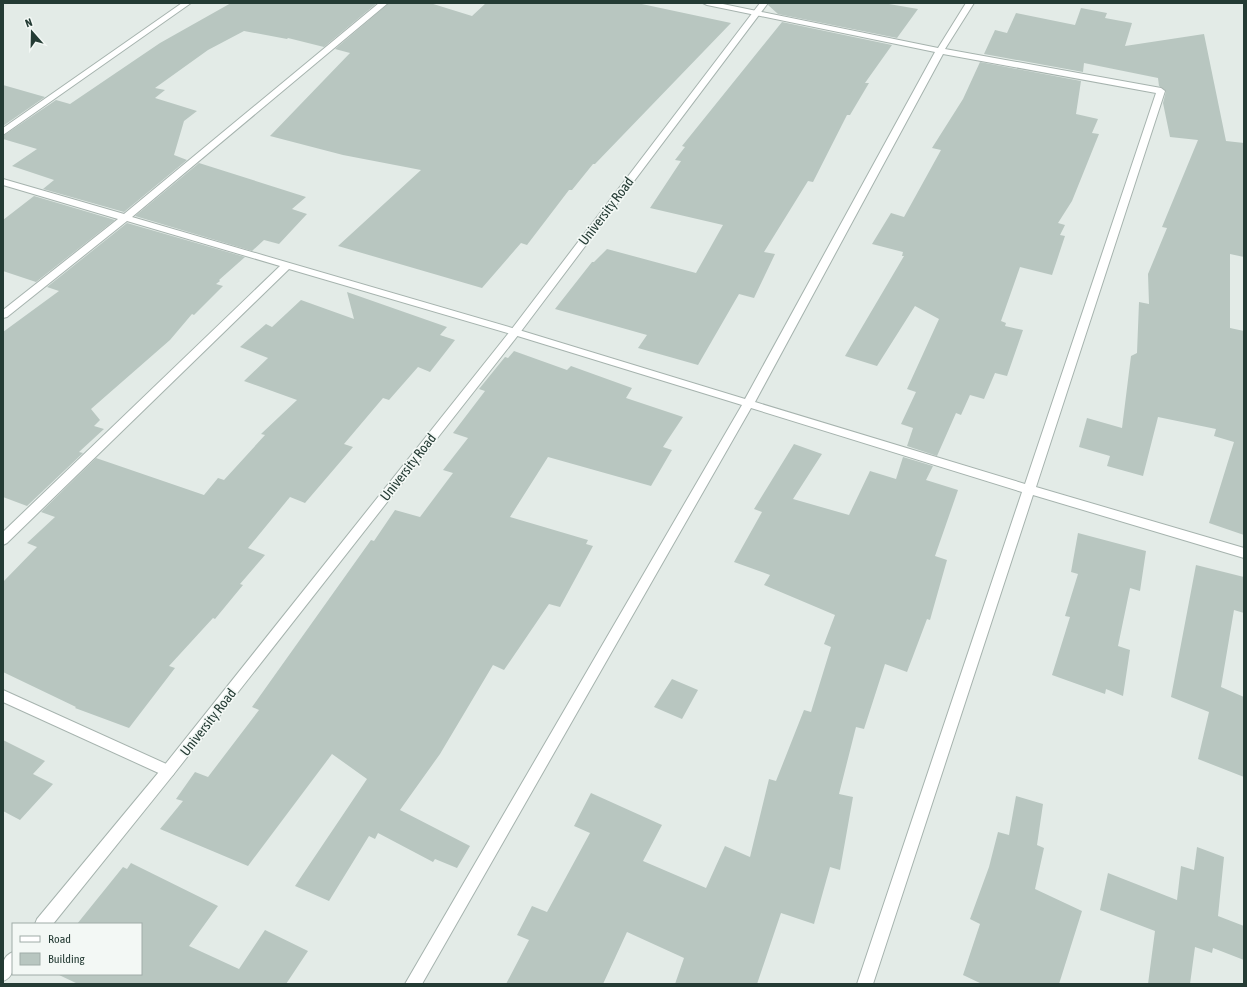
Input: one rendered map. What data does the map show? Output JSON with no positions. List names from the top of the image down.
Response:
{
  "streets": {
    "street": ["University Road"]
  },
  "legend": ["Road", "Building"],
  "north": "top"
}
